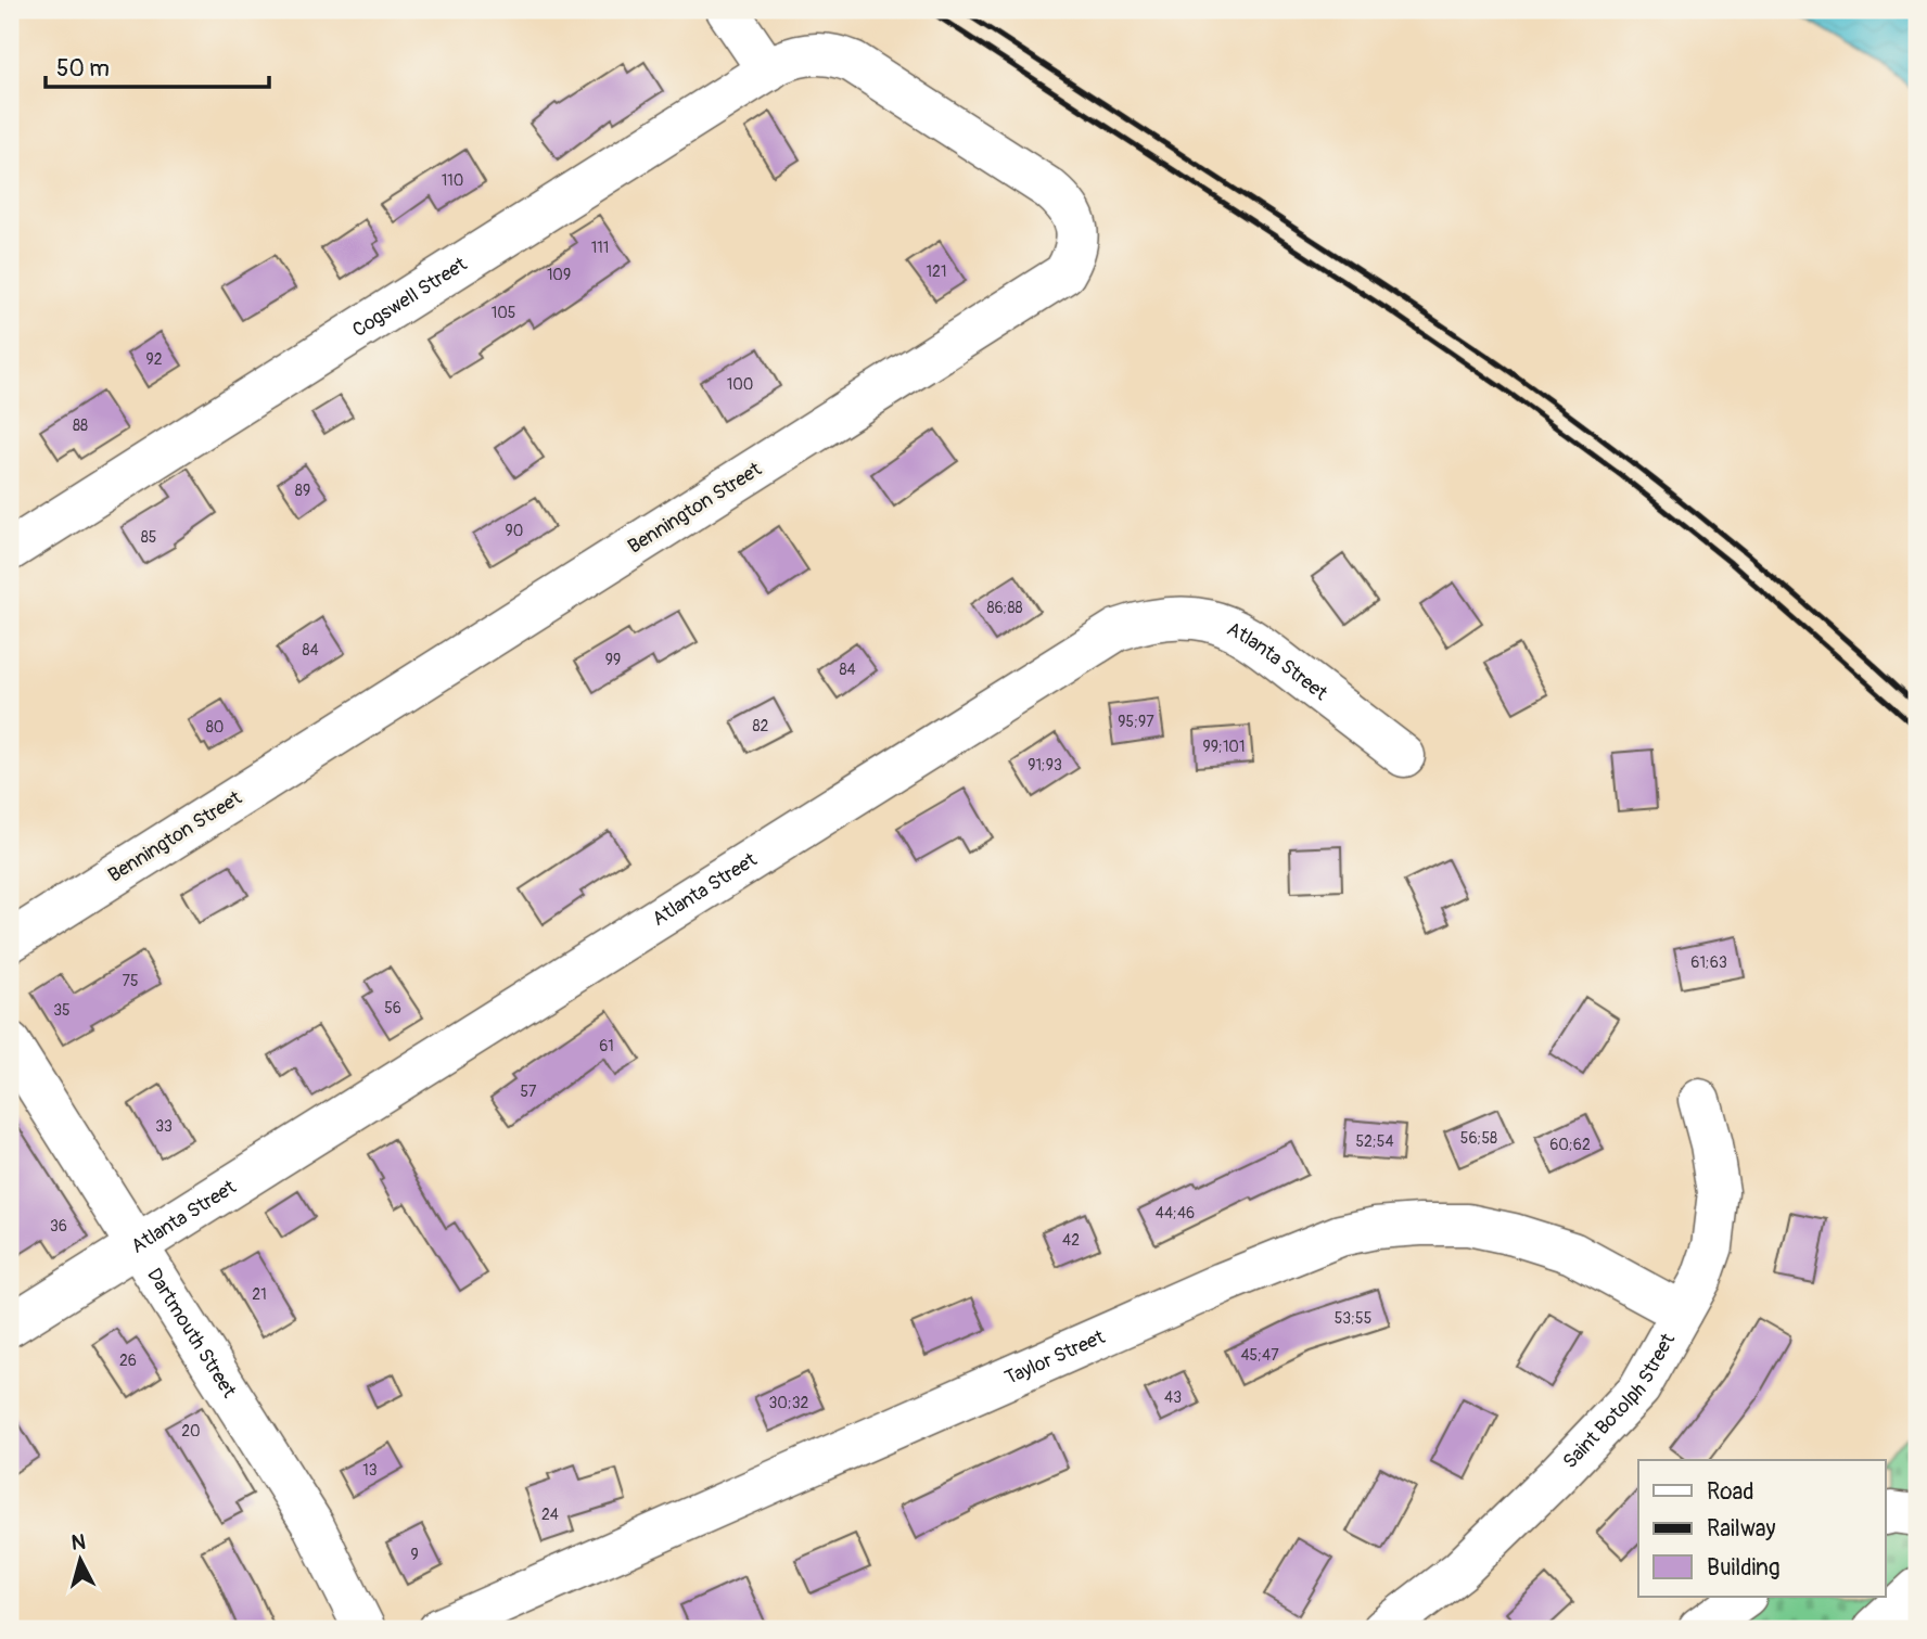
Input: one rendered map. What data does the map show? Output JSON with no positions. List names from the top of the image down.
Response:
{
  "streets": {
    "street": [
      "Cogswell Street",
      "Bennington Street",
      "Atlanta Street",
      "Dartmouth Street",
      "Taylor Street",
      "Saint Botolph Street"
    ]
  },
  "crossings": [
    ["Cogswell Street", "Bennington Street"],
    ["Atlanta Street", "Dartmouth Street"],
    ["Taylor Street", "Saint Botolph Street"]
  ],
  "house_numbers": [
    "110",
    "111",
    "121",
    "109",
    "105",
    "92",
    "100",
    "88",
    "89",
    "90",
    "85",
    "86;88",
    "84",
    "99",
    "84",
    "95;97",
    "82",
    "80",
    "99;101",
    "91;93",
    "61;63",
    "75",
    "56",
    "35",
    "61",
    "57",
    "33",
    "56;58",
    "52;54",
    "60;62",
    "44;46",
    "36",
    "42",
    "21",
    "53;55",
    "45;47",
    "26",
    "43",
    "30;32",
    "20",
    "13",
    "24",
    "9"
  ],
  "legend": ["Road", "Railway", "Building"],
  "scale_bar": "50 m",
  "north": "top"
}
